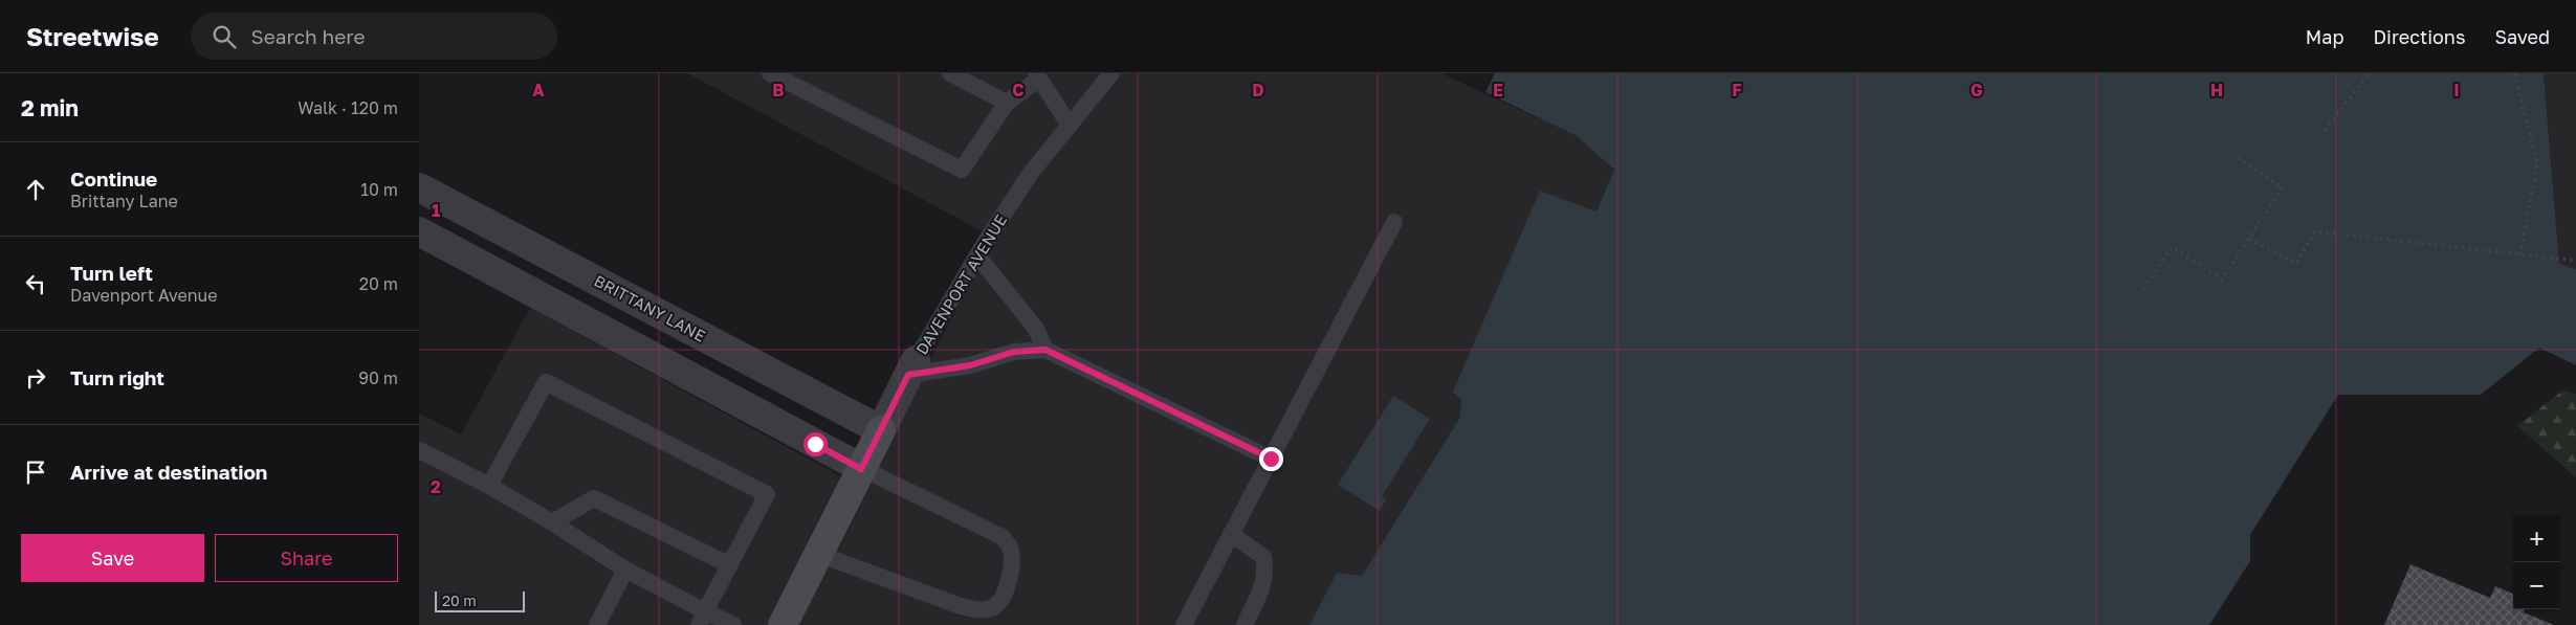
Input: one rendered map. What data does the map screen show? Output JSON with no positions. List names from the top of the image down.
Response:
{
  "streets": {
    "street": ["DAVENPORT AVENUE", "BRITTANY LANE"]
  },
  "crossings": [
    ["DAVENPORT AVENUE", "BRITTANY LANE"]
  ],
  "scale_bar": "20 m",
  "page": {
    "header": "Streetwise",
    "search": "Search here",
    "nav": ["Map", "Directions", "Saved"],
    "heading": ["2 min", "Walk · 120 m"],
    "list": [
      ["Continue", "Brittany Lane", "10 m"],
      ["Turn left", "Davenport Avenue", "20 m"],
      ["Turn right", "90 m"],
      "Arrive at destination"
    ],
    "map_buttons": ["+", "−"],
    "buttons": ["Save", "Share"],
    "scale": "20 m"
  },
  "grid": {
    "columns": [
      "A",
      "B",
      "C",
      "D",
      "E",
      "F",
      "G",
      "H",
      "I"
    ],
    "rows": ["1", "2"]
  }
}
